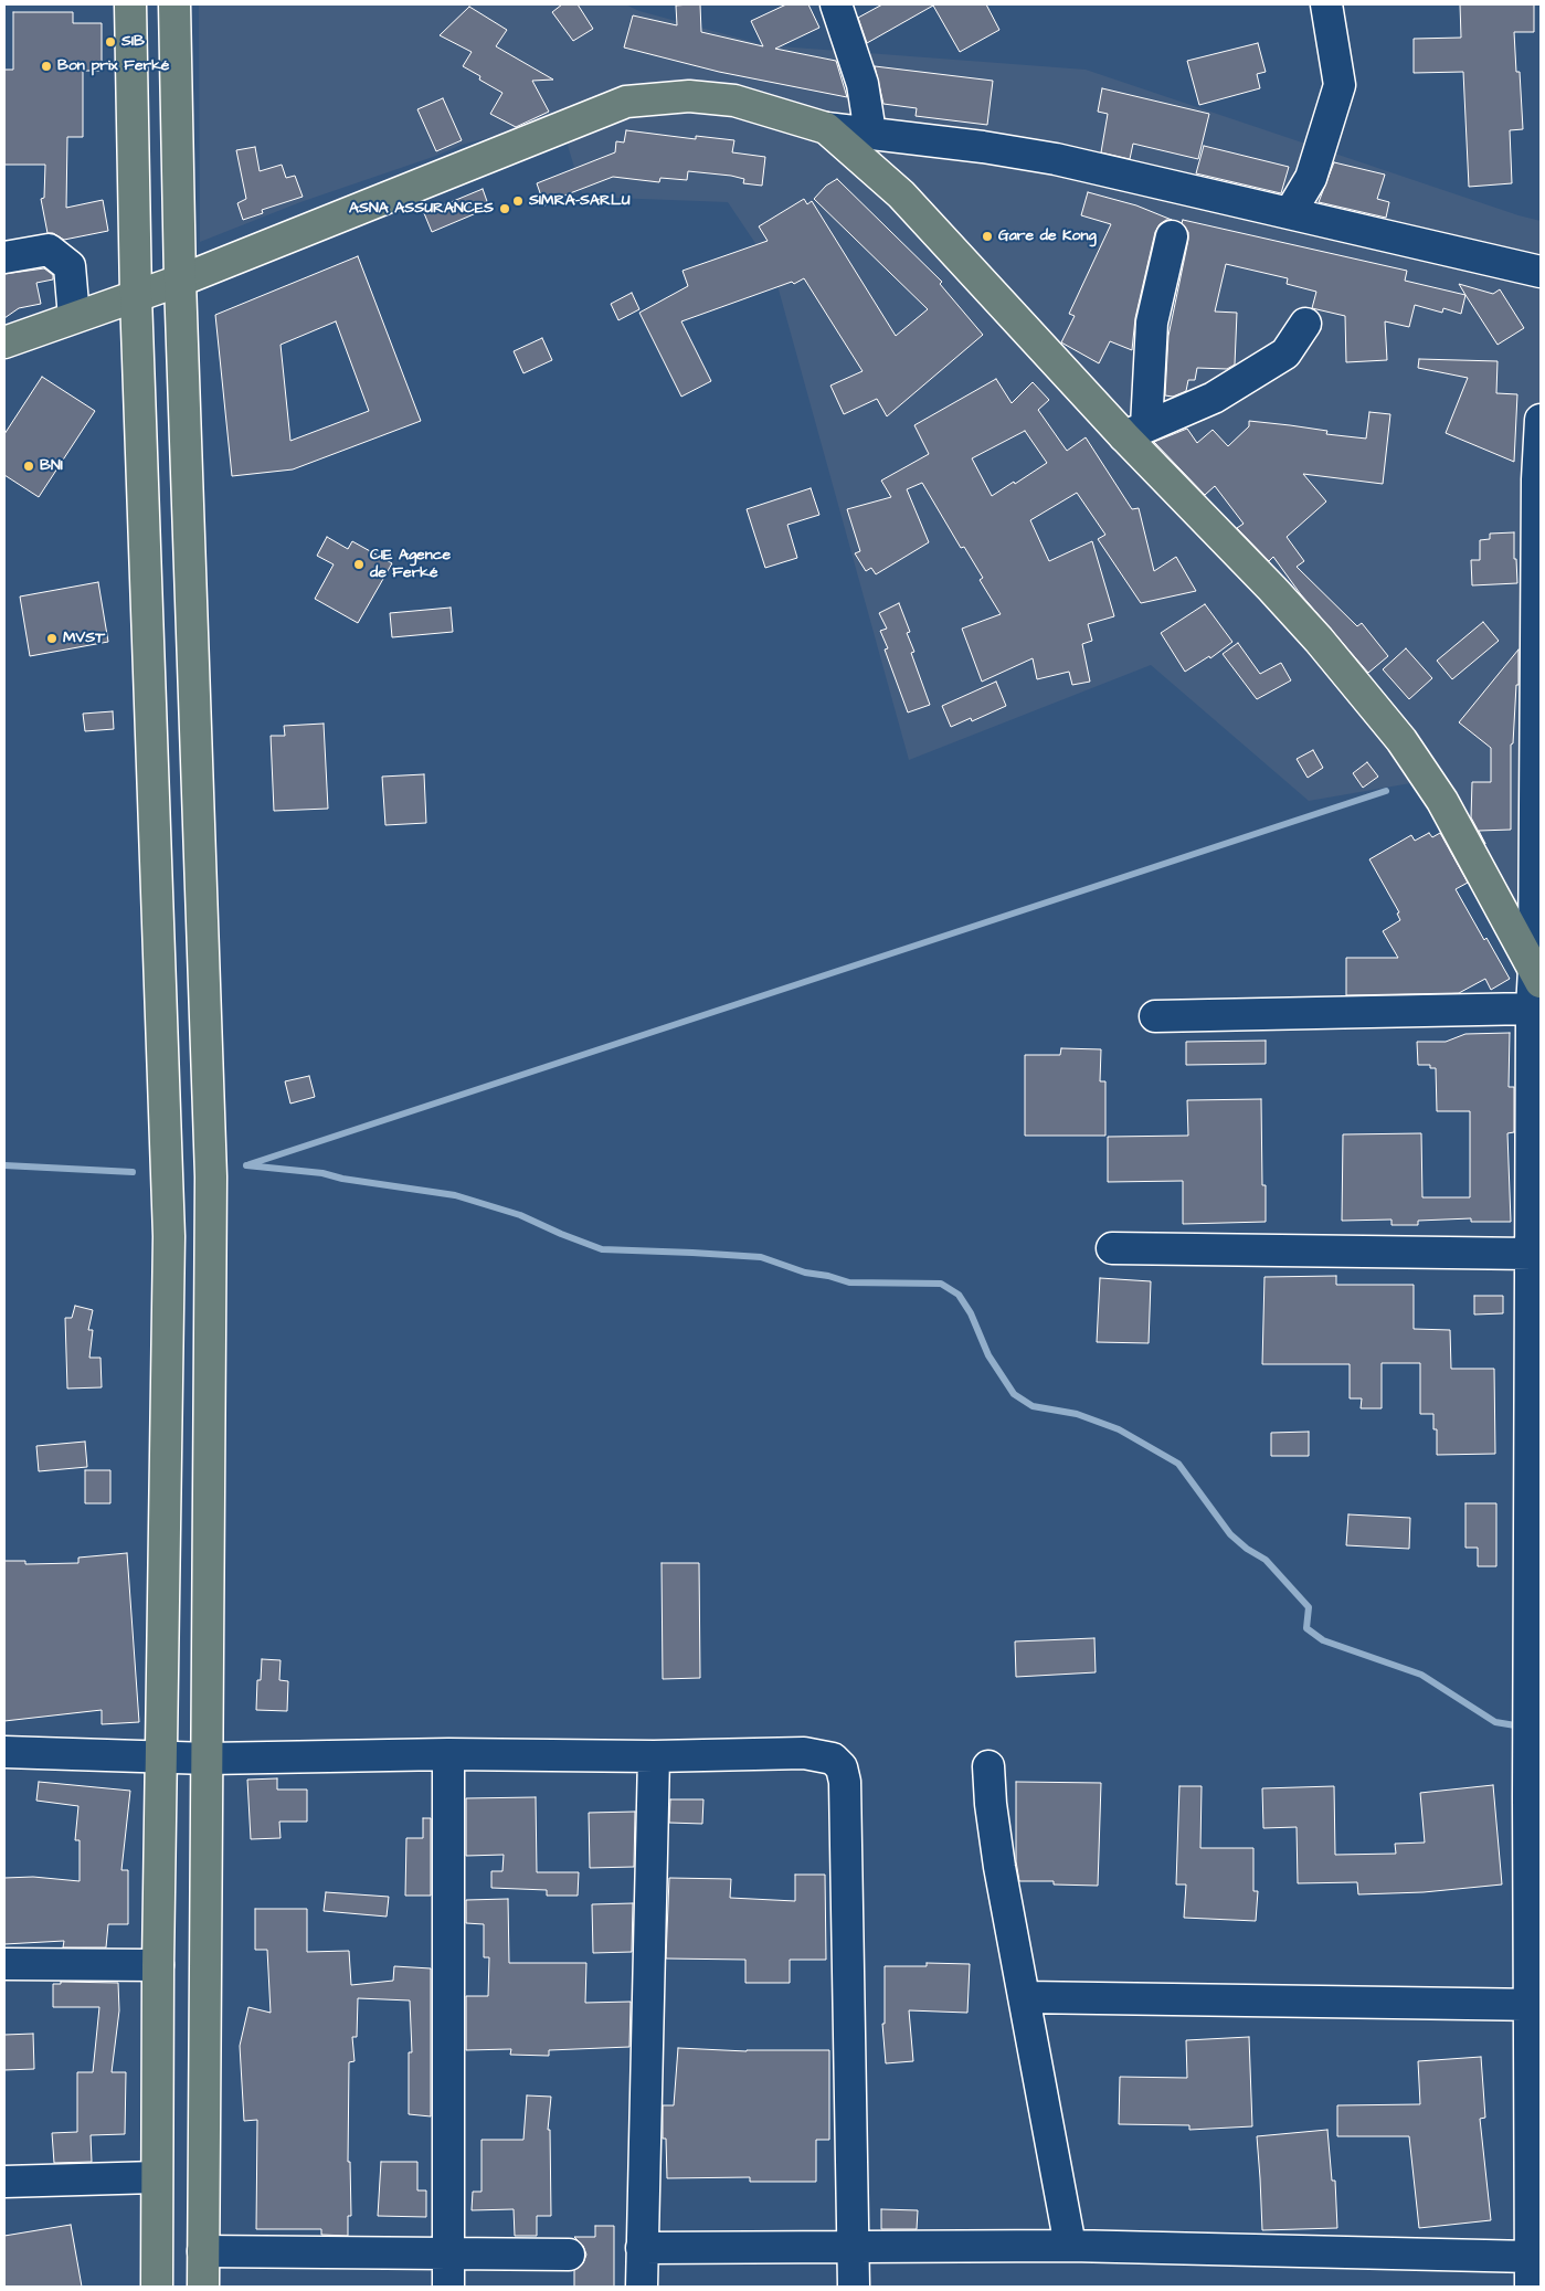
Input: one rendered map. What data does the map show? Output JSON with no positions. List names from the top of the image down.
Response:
{
  "places": [
    "SIB",
    "Bon prix Ferké",
    "SIMRA-SARLU",
    "ASNA ASSURANCES",
    "Gare de Kong",
    "BNI",
    "CIE Agence de Ferké",
    "MVST"
  ]
}
